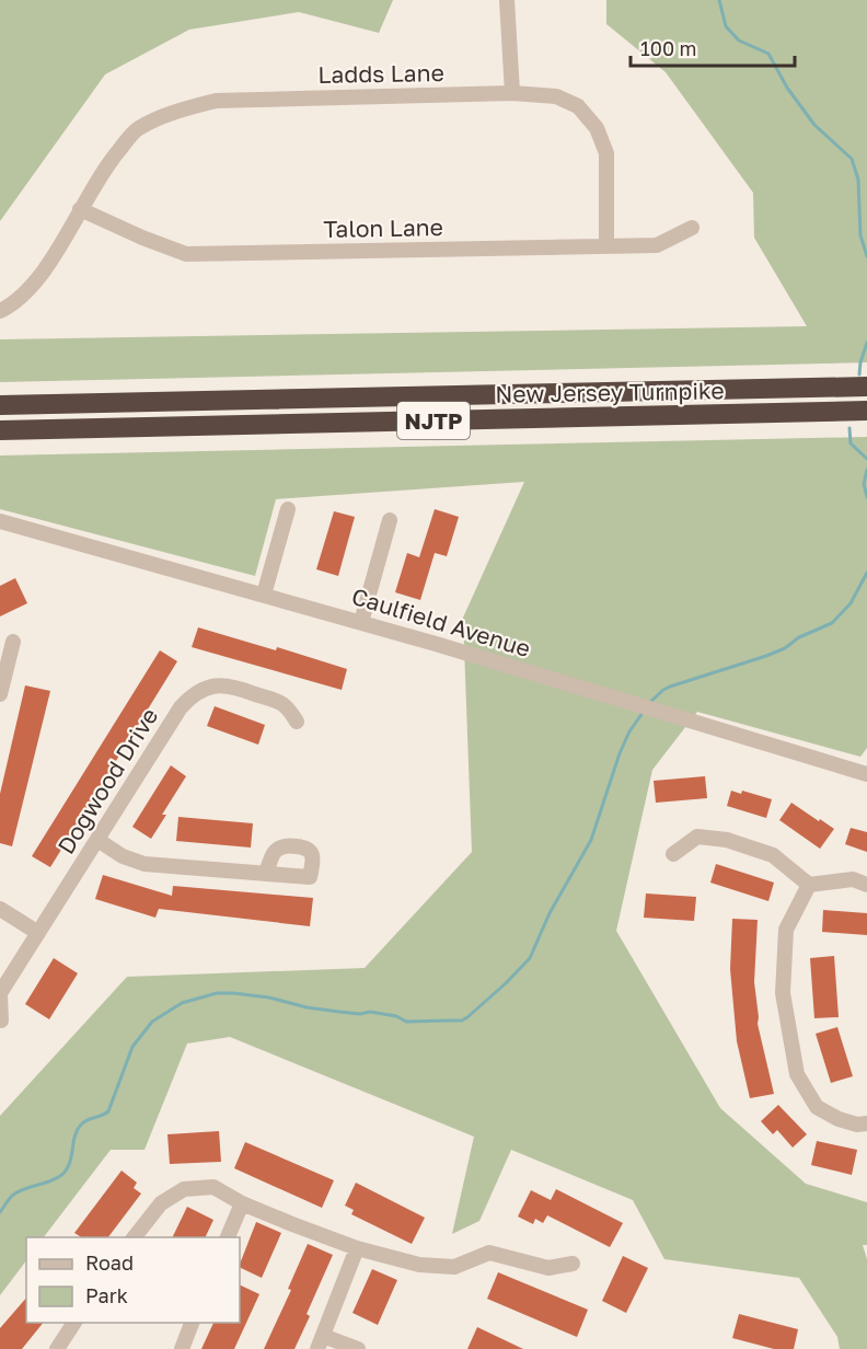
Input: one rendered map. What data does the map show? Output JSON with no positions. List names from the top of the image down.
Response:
{
  "streets": {
    "highway": ["New Jersey Turnpike", "NJTP"],
    "street": [
      "Ladds Lane",
      "Talon Lane",
      "Caulfield Avenue",
      "Dogwood Drive"
    ]
  },
  "crossings": [
    ["Ladds Lane", "Talon Lane"]
  ],
  "legend": ["Road", "Park"],
  "scale_bar": "100 m"
}
